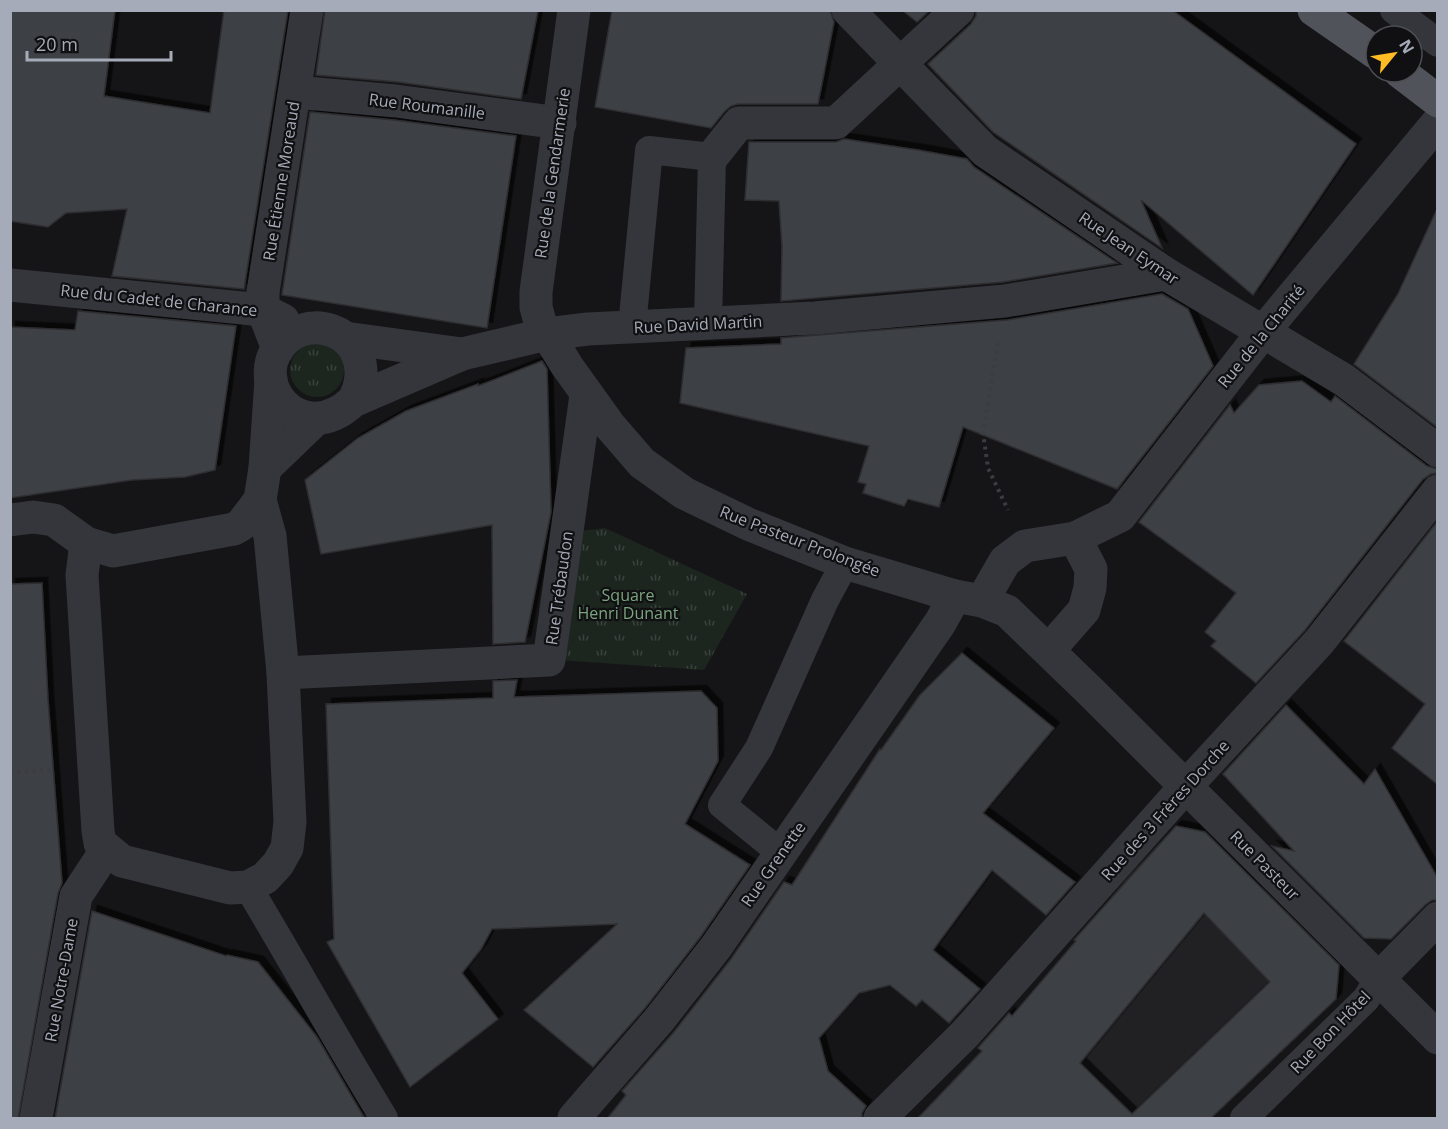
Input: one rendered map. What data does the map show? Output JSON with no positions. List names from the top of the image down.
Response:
{
  "streets": {
    "street": [
      "Rue Roumanille",
      "Rue de la Gendarmerie",
      "Rue Étienne Moreaud",
      "Rue Jean Eymar",
      "Rue du Cadet de Charance",
      "Rue David Martin",
      "Rue de la Charité",
      "Rue Pasteur Prolongée",
      "Rue Trébaudon",
      "Rue des 3 Frères Dorche",
      "Rue Grenette",
      "Rue Pasteur",
      "Rue Notre-Dame",
      "Rue Bon Hôtel"
    ]
  },
  "crossings": [
    ["Rue Roumanille", "Rue de la Gendarmerie"],
    ["Rue Roumanille", "Rue Étienne Moreaud"],
    ["Rue de la Gendarmerie", "Rue David Martin"],
    ["Rue de la Gendarmerie", "Rue Pasteur Prolongée"],
    ["Rue Étienne Moreaud", "Rue du Cadet de Charance"],
    ["Rue Étienne Moreaud", "Rue David Martin"],
    ["Rue Jean Eymar", "Rue David Martin"],
    ["Rue Jean Eymar", "Rue de la Charité"],
    ["Rue du Cadet de Charance", "Rue David Martin"],
    ["Rue David Martin", "Rue Pasteur Prolongée"],
    ["Rue de la Charité", "Rue Grenette"],
    ["Rue Pasteur Prolongée", "Rue Trébaudon"],
    ["Rue Pasteur Prolongée", "Rue Grenette"],
    ["Rue Pasteur Prolongée", "Rue Pasteur"],
    ["Rue des 3 Frères Dorche", "Rue Pasteur"],
    ["Rue Pasteur", "Rue Bon Hôtel"]
  ],
  "parks": ["Square Henri Dunant"],
  "scale_bar": "20 m",
  "north": "top right"
}
